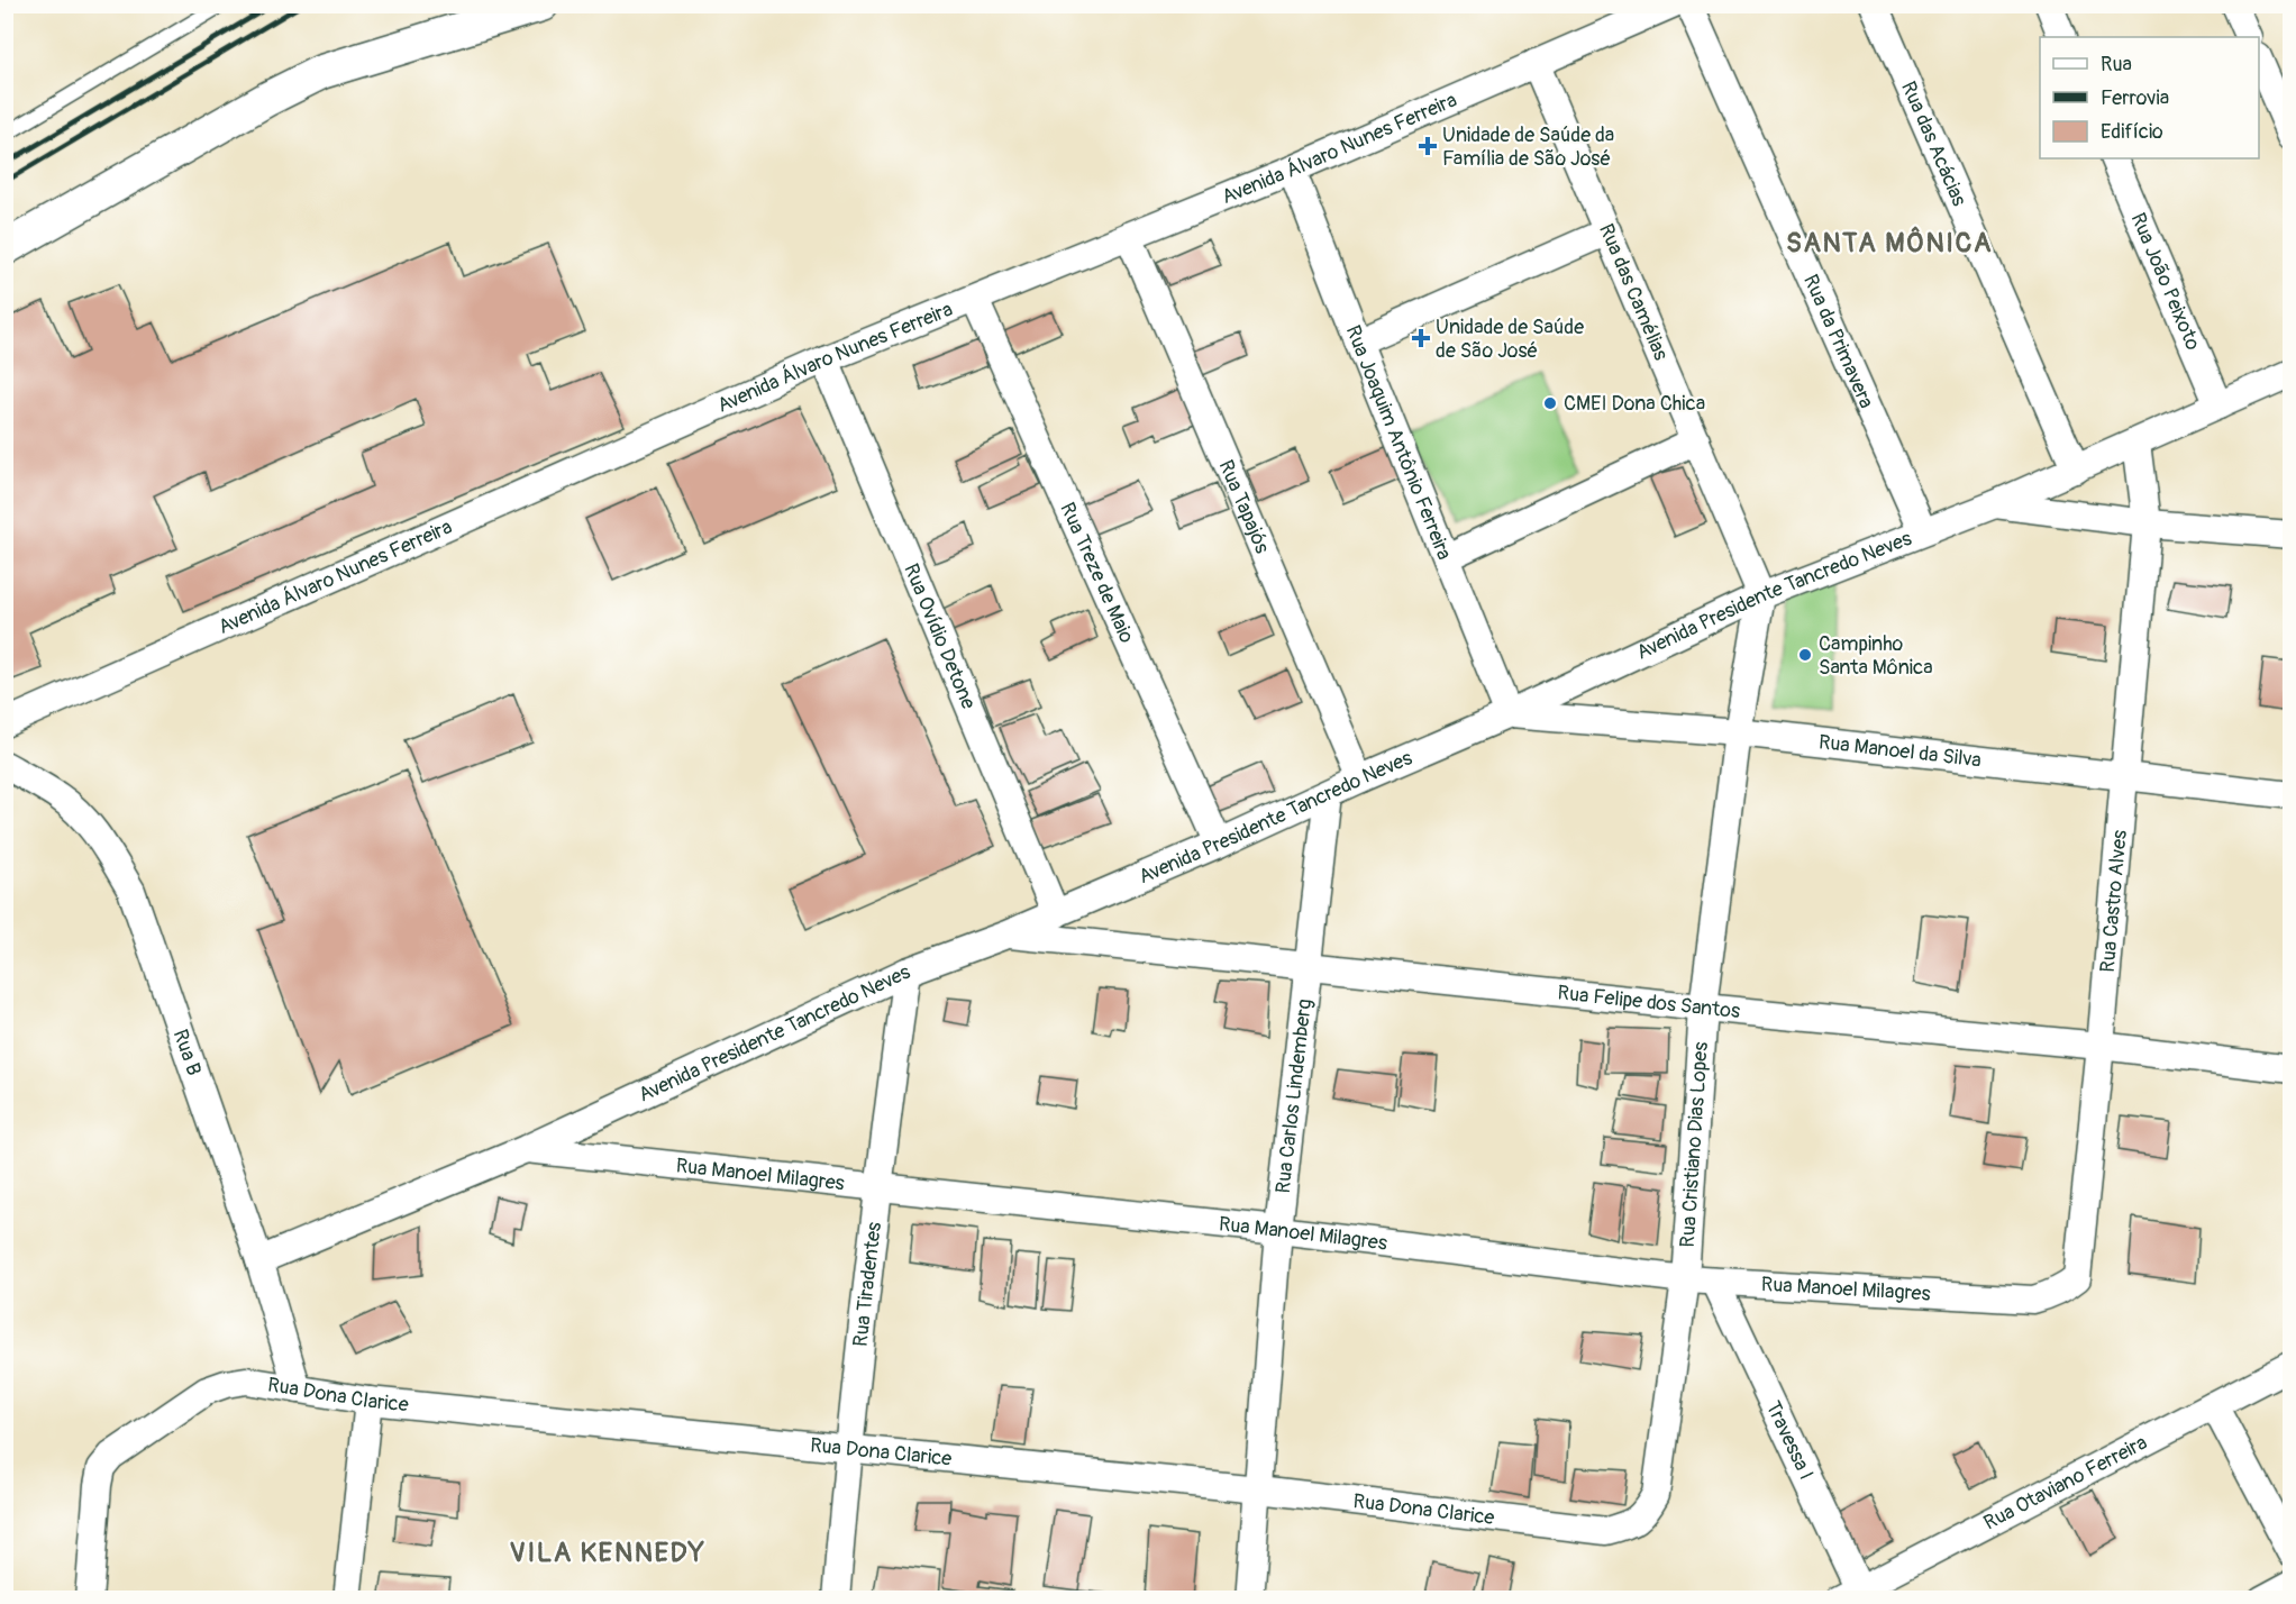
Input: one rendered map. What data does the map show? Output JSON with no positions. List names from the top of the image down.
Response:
{
  "streets": {
    "street": [
      "Rua das Acácias",
      "Avenida Álvaro Nunes Ferreira",
      "Rua João Peixoto",
      "Rua das Camélias",
      "Rua da Primavera",
      "Rua Joaquim Antônio Ferreira",
      "Rua Tapajós",
      "Rua Treze de Maio",
      "Avenida Presidente Tancredo Neves",
      "Rua Ovídio Detone",
      "Rua Manoel da Silva",
      "Rua Castro Alves",
      "Rua Felipe dos Santos",
      "Rua B",
      "Rua Carlos Lindemberg",
      "Rua Cristiano Dias Lopes",
      "Rua Manoel Milagres",
      "Rua Tiradentes",
      "Rua Dona Clarice",
      "Travessa I",
      "Rua Otaviano Ferreira"
    ]
  },
  "crossings": [
    ["Rua das Acácias", "Avenida Presidente Tancredo Neves"],
    ["Avenida Álvaro Nunes Ferreira", "Rua das Camélias"],
    ["Avenida Álvaro Nunes Ferreira", "Rua Joaquim Antônio Ferreira"],
    ["Avenida Álvaro Nunes Ferreira", "Rua Tapajós"],
    ["Avenida Álvaro Nunes Ferreira", "Rua Treze de Maio"],
    ["Avenida Álvaro Nunes Ferreira", "Rua Ovídio Detone"],
    ["Rua João Peixoto", "Avenida Presidente Tancredo Neves"],
    ["Rua das Camélias", "Avenida Presidente Tancredo Neves"],
    ["Rua das Camélias", "Rua Cristiano Dias Lopes"],
    ["Rua da Primavera", "Avenida Presidente Tancredo Neves"],
    ["Rua Joaquim Antônio Ferreira", "Avenida Presidente Tancredo Neves"],
    ["Rua Joaquim Antônio Ferreira", "Rua Manoel da Silva"],
    ["Rua Tapajós", "Avenida Presidente Tancredo Neves"],
    ["Rua Treze de Maio", "Avenida Presidente Tancredo Neves"],
    ["Avenida Presidente Tancredo Neves", "Rua Ovídio Detone"],
    ["Avenida Presidente Tancredo Neves", "Rua Manoel da Silva"],
    ["Avenida Presidente Tancredo Neves", "Rua Castro Alves"],
    ["Avenida Presidente Tancredo Neves", "Rua Felipe dos Santos"],
    ["Avenida Presidente Tancredo Neves", "Rua B"],
    ["Avenida Presidente Tancredo Neves", "Rua Carlos Lindemberg"],
    ["Avenida Presidente Tancredo Neves", "Rua Cristiano Dias Lopes"],
    ["Avenida Presidente Tancredo Neves", "Rua Manoel Milagres"],
    ["Avenida Presidente Tancredo Neves", "Rua Tiradentes"],
    ["Rua Manoel da Silva", "Rua Castro Alves"],
    ["Rua Manoel da Silva", "Rua Cristiano Dias Lopes"],
    ["Rua Castro Alves", "Rua Felipe dos Santos"],
    ["Rua Castro Alves", "Rua Manoel Milagres"],
    ["Rua Felipe dos Santos", "Rua Carlos Lindemberg"],
    ["Rua Felipe dos Santos", "Rua Cristiano Dias Lopes"],
    ["Rua B", "Rua Dona Clarice"],
    ["Rua Carlos Lindemberg", "Rua Manoel Milagres"],
    ["Rua Carlos Lindemberg", "Rua Dona Clarice"],
    ["Rua Cristiano Dias Lopes", "Rua Manoel Milagres"],
    ["Rua Cristiano Dias Lopes", "Rua Dona Clarice"],
    ["Rua Manoel Milagres", "Rua Tiradentes"],
    ["Rua Manoel Milagres", "Travessa I"],
    ["Rua Tiradentes", "Rua Dona Clarice"],
    ["Travessa I", "Rua Otaviano Ferreira"]
  ],
  "districts": ["SANTA MÔNICA", "VILA KENNEDY"],
  "places": {
    "health": ["Unidade de Saúde da Família de São José", "Unidade de Saúde de São José"],
    "other": ["CMEI Dona Chica", "Campinho Santa Mônica"]
  },
  "legend": ["Rua", "Ferrovia", "Edifício"]
}
